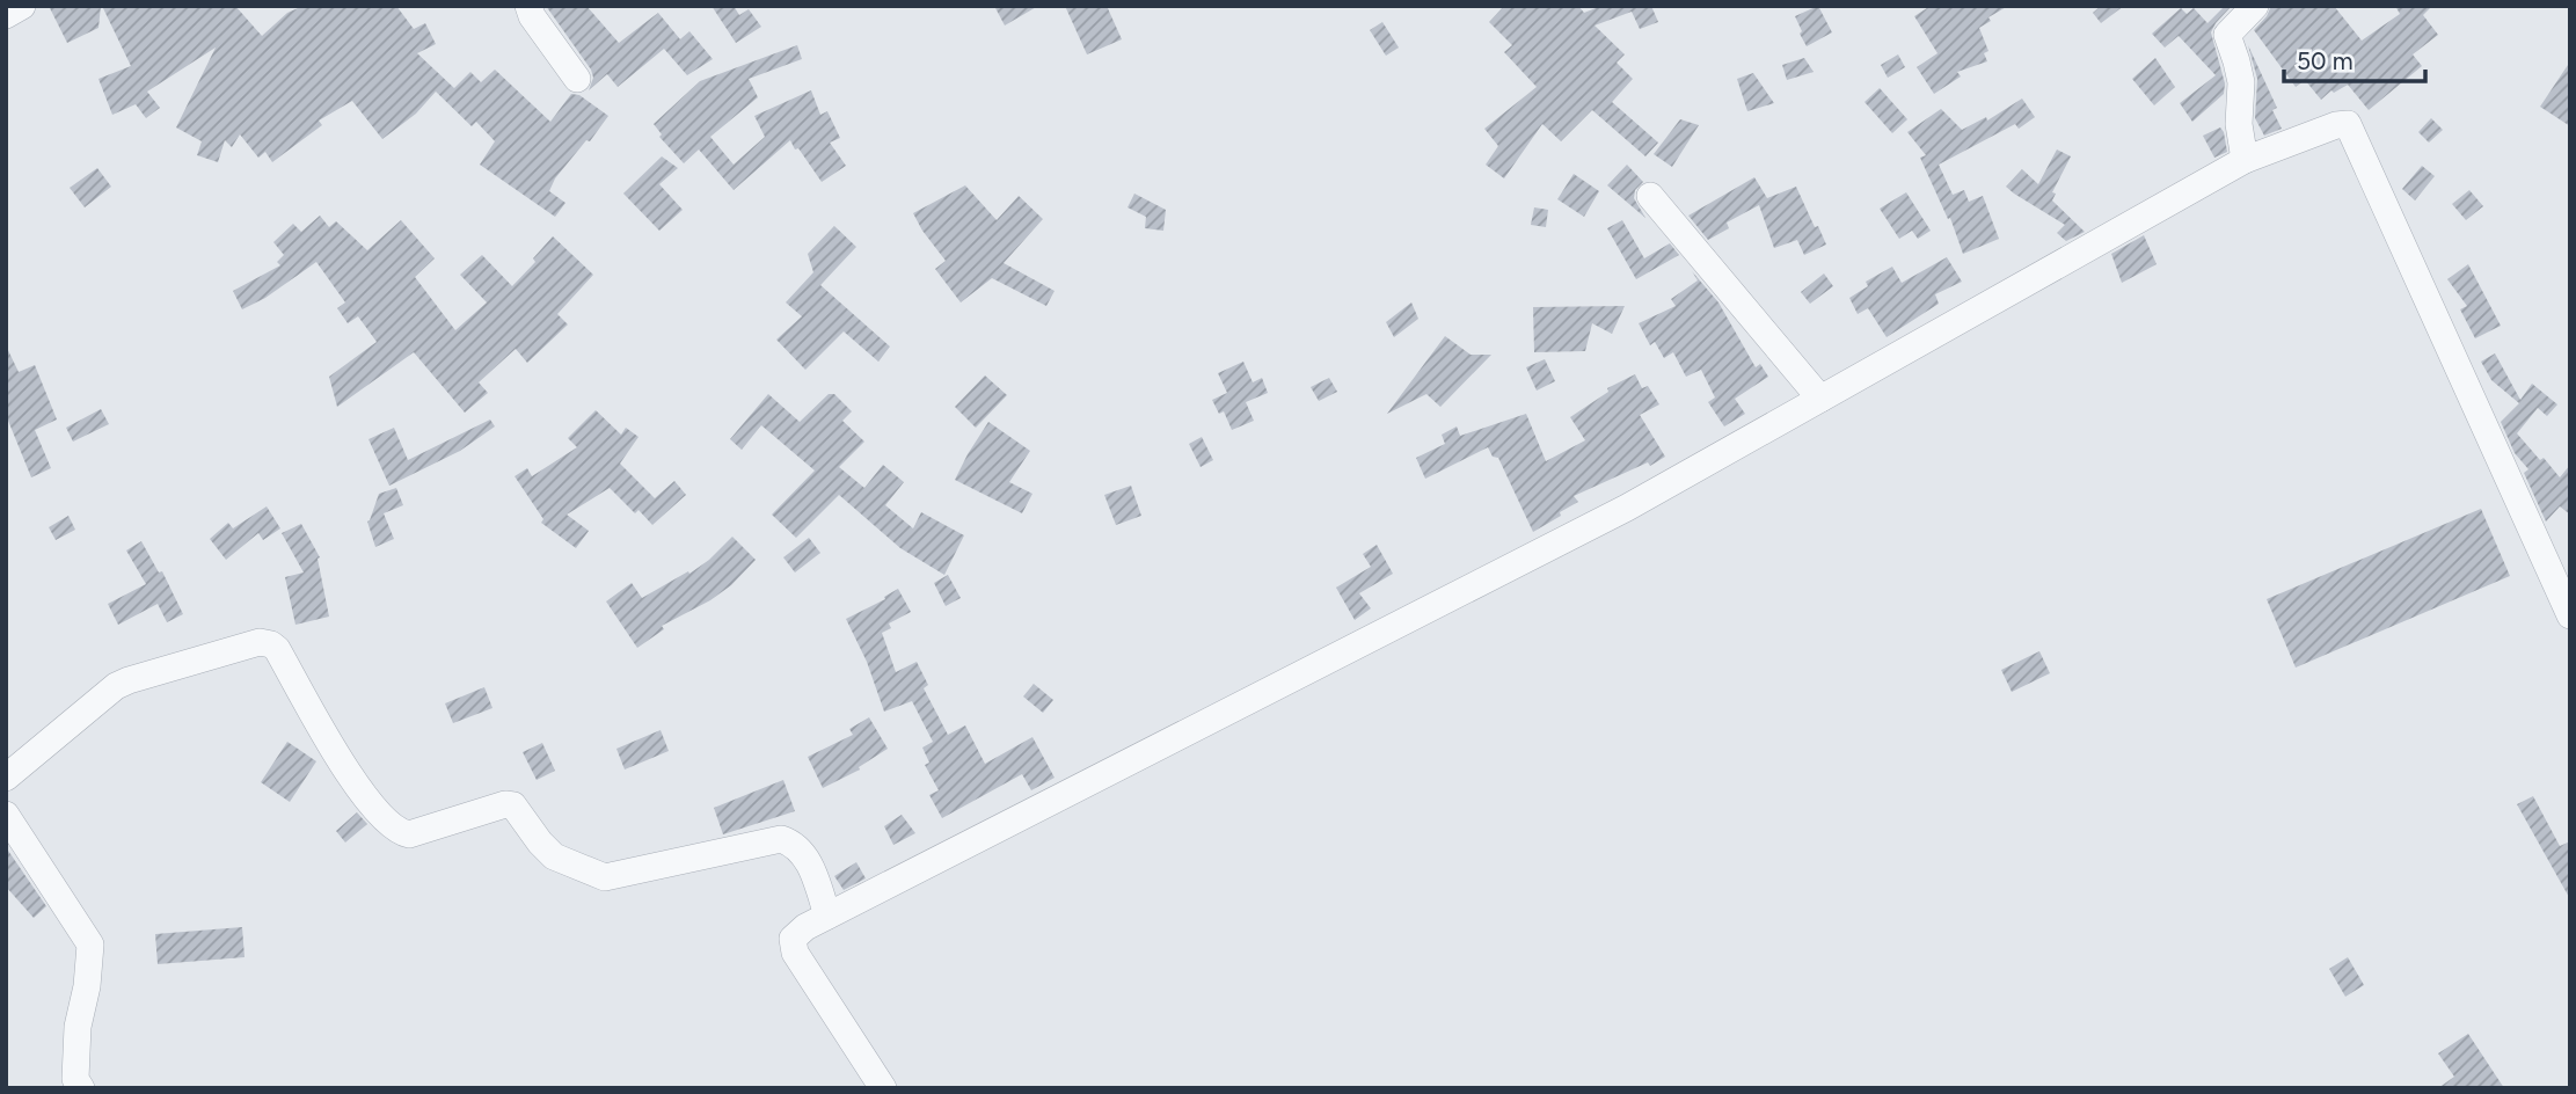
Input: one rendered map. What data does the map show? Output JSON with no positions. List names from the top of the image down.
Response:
{
  "scale_bar": "50 m"
}
